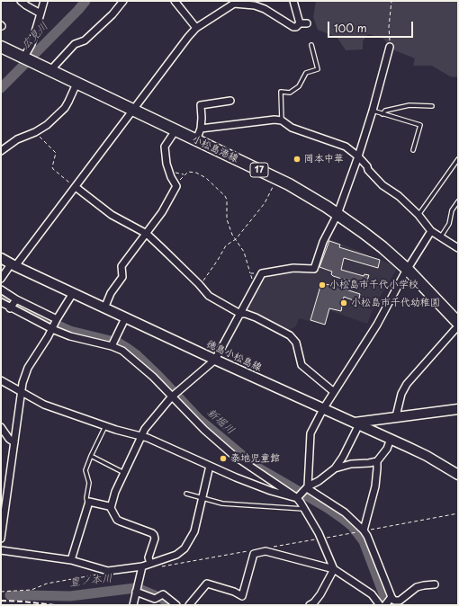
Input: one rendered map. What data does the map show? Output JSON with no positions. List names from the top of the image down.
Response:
{
  "streets": {
    "main road": ["小松島港線", "17", "徳島小松島線"]
  },
  "water": ["広見川", "新堀川", "豊ノ本川"],
  "places": [
    "岡本中華",
    "小松島市千代小学校",
    "小松島市千代幼稚園",
    "泰地児童館"
  ],
  "scale_bar": "100 m"
}
